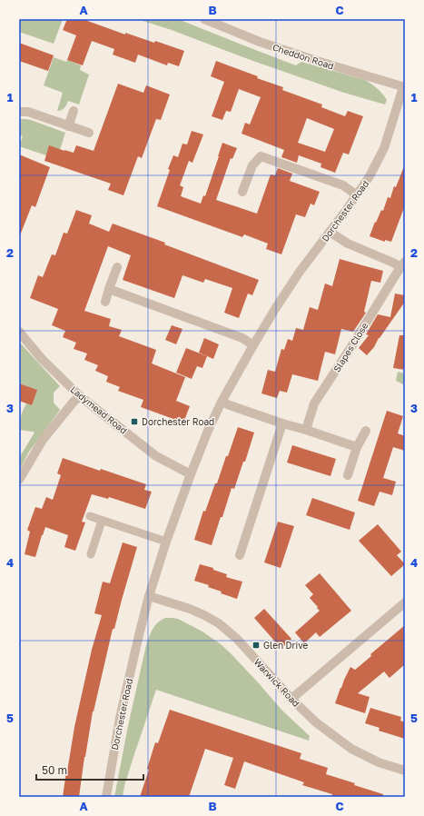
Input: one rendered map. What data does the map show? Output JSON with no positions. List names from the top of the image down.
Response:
{
  "streets": {
    "street": [
      "Cheddon Road",
      "Dorchester Road",
      "Slapes Close",
      "Ladymead Road",
      "Warwick Road"
    ]
  },
  "crossings": [
    ["Cheddon Road", "Dorchester Road"],
    ["Dorchester Road", "Slapes Close"],
    ["Dorchester Road", "Ladymead Road"],
    ["Dorchester Road", "Warwick Road"]
  ],
  "places": {
    "transit": ["Dorchester Road", "Glen Drive"]
  },
  "scale_bar": "50 m",
  "grid": {
    "columns": ["A", "B", "C"],
    "rows": [
      "1",
      "2",
      "3",
      "4",
      "5"
    ]
  }
}
